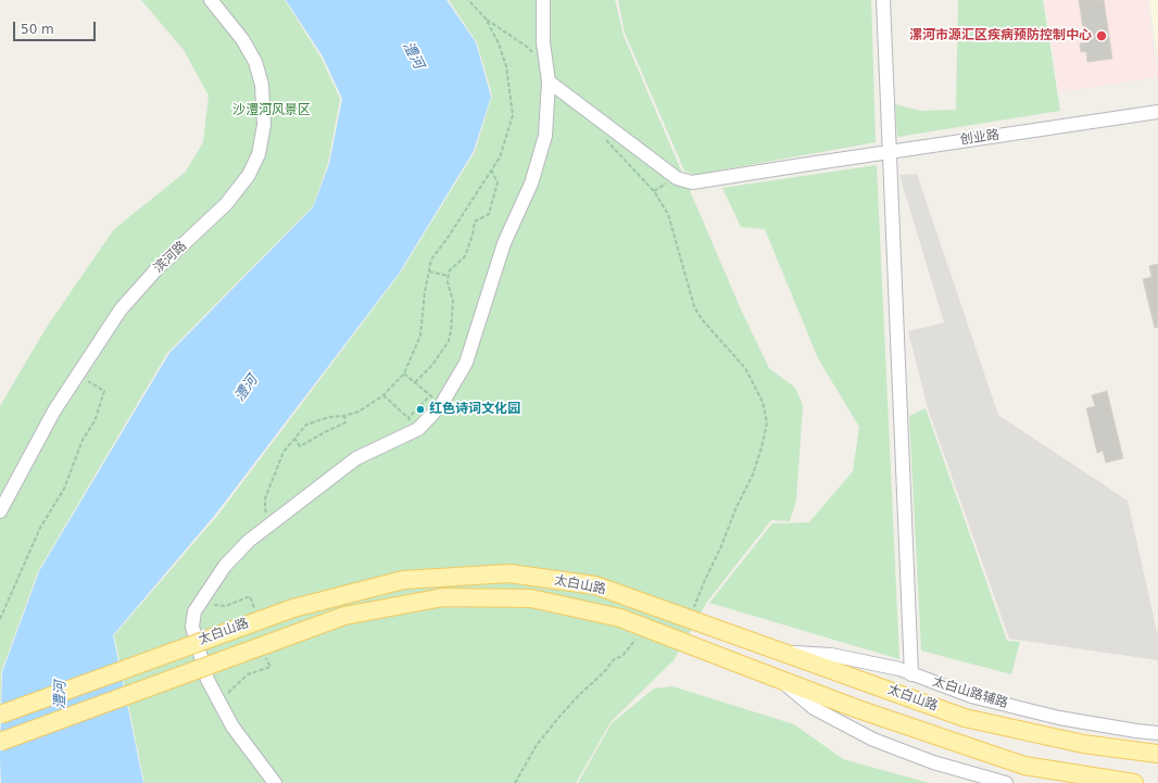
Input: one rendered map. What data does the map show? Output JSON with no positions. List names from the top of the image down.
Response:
{
  "streets": {
    "main road": ["太白山路"],
    "street": ["创业路", "滨河路", "太白山路辅路"]
  },
  "crossings": [
    ["太白山路", "太白山路辅路"]
  ],
  "water": ["澧河"],
  "parks": ["沙澧河风景区"],
  "places": ["漯河市源汇区疾病预防控制中心", "红色诗词文化园"],
  "scale_bar": "50 m"
}
